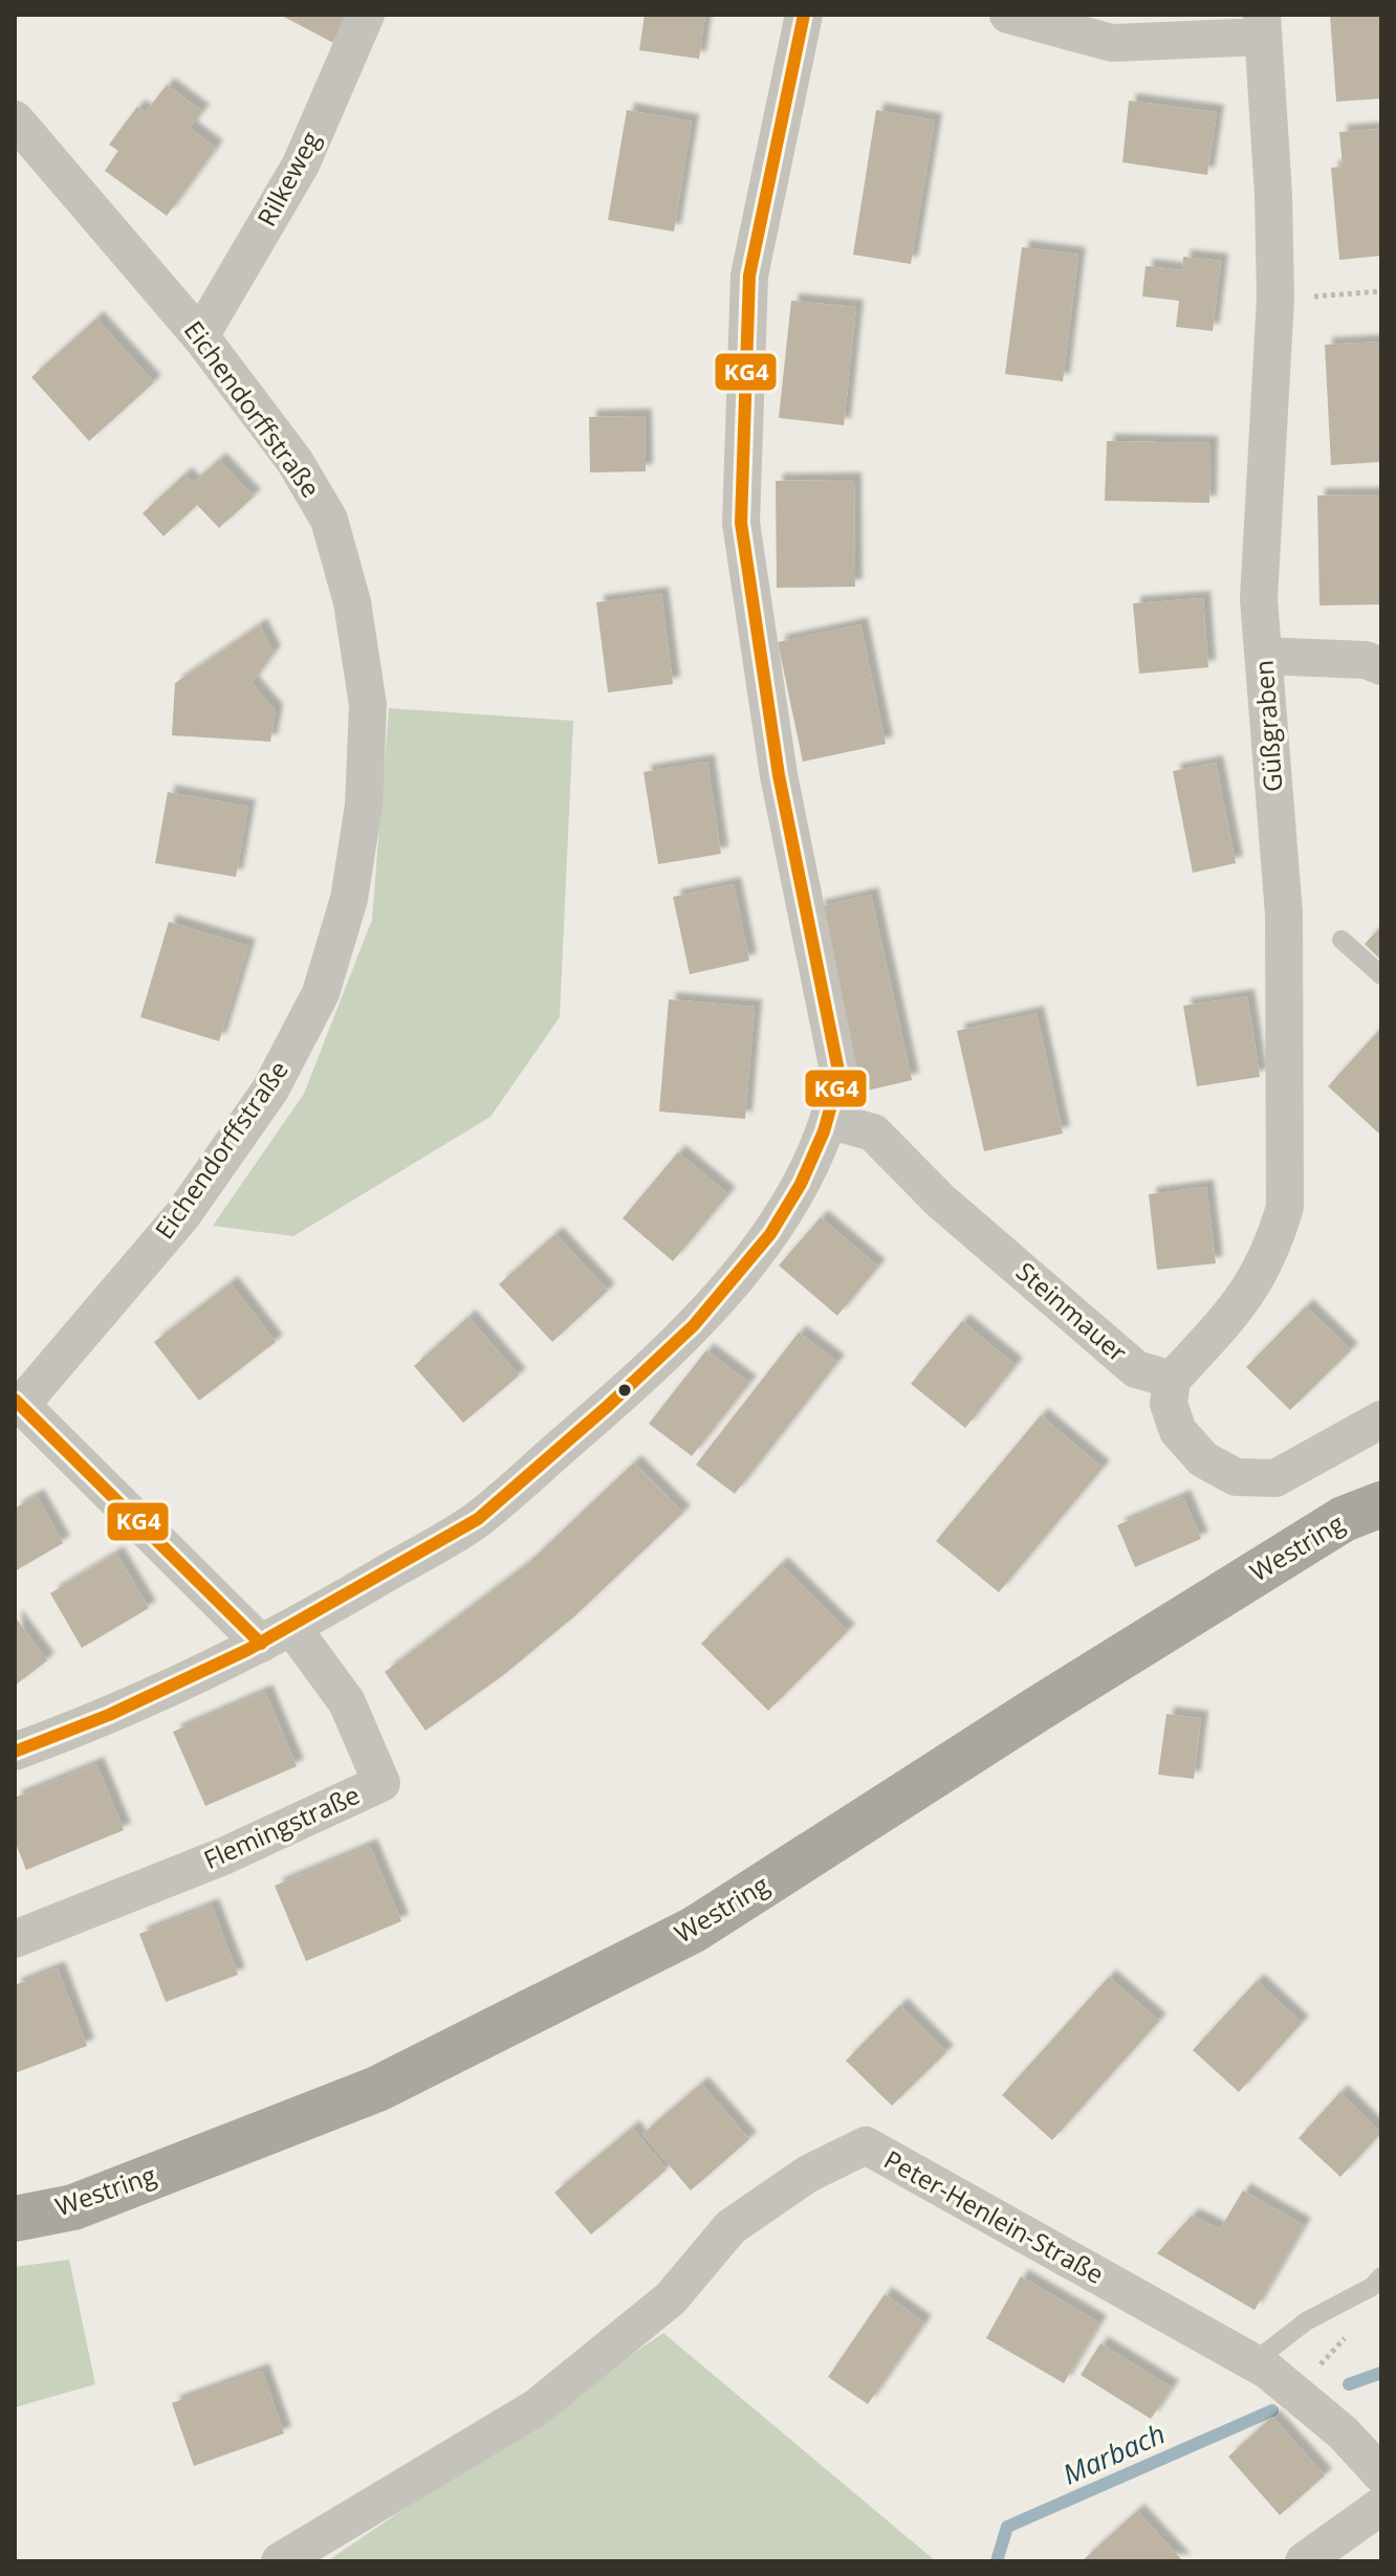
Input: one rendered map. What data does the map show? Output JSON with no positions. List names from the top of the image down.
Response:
{
  "streets": {
    "main road": ["Westring"],
    "street": [
      "Rilkeweg",
      "Eichendorffstraße",
      "Güßgraben",
      "Steinmauer",
      "Flemingstraße",
      "Peter-Henlein-Straße"
    ]
  },
  "crossings": [
    ["Rilkeweg", "Eichendorffstraße"],
    ["Eichendorffstraße", "Flemingstraße"],
    ["Güßgraben", "Steinmauer"]
  ],
  "water": ["Marbach"],
  "lines": ["transit line KG4"]
}
